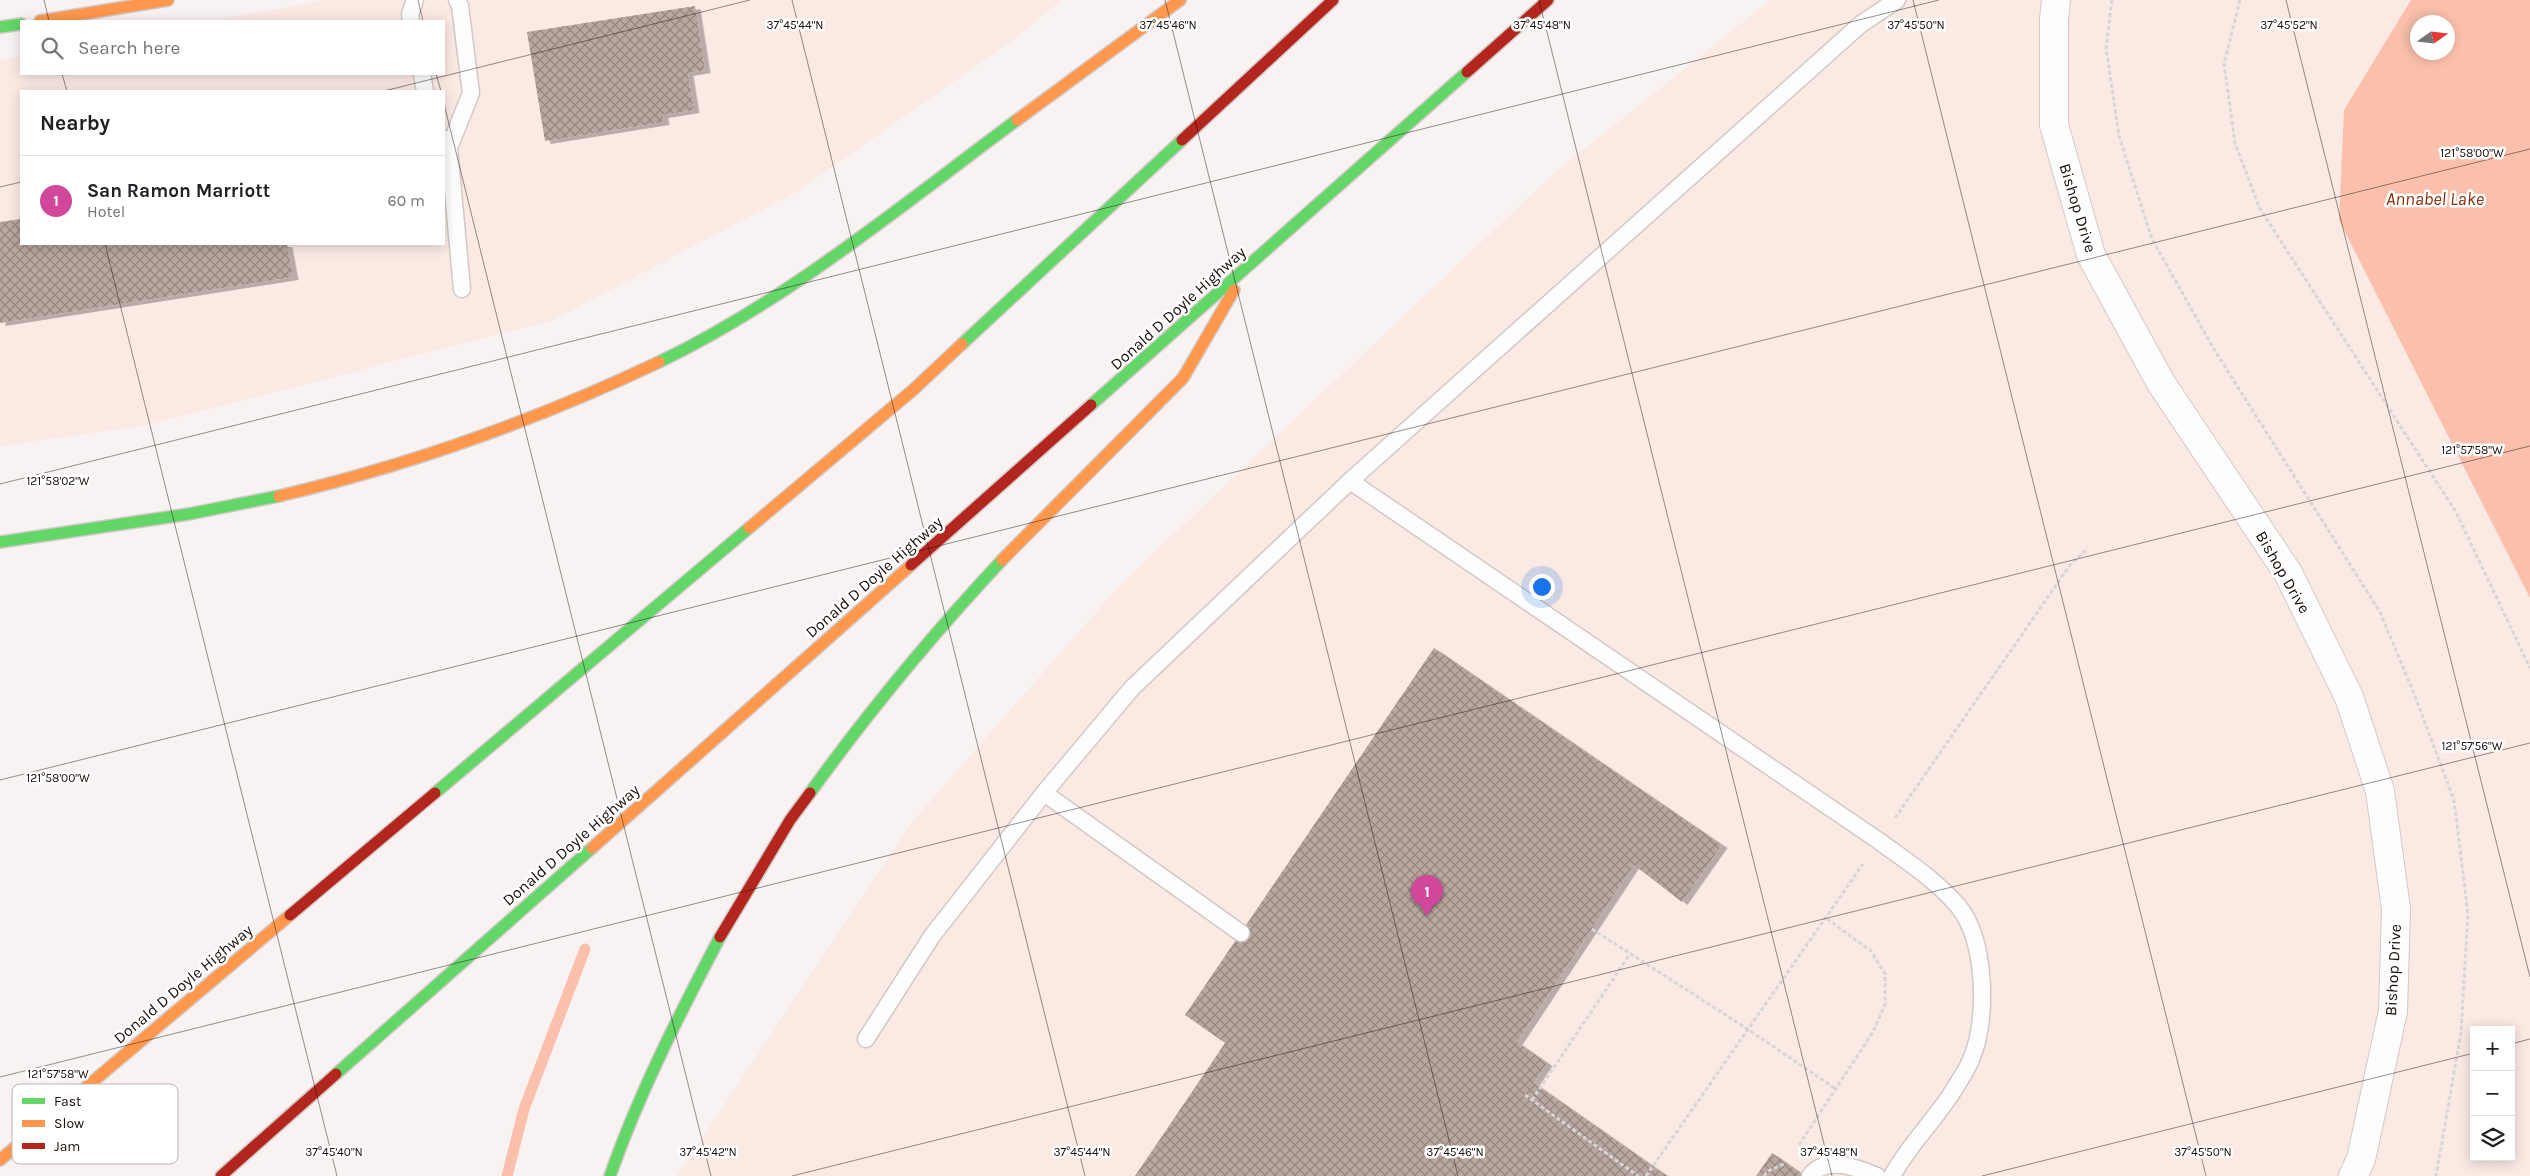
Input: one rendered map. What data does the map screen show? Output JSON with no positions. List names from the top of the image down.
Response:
{
  "streets": {
    "main road": ["Donald D Doyle Highway"],
    "street": ["Bishop Drive"]
  },
  "water": ["Annabel Lake"],
  "legend": ["Fast", "Slow", "Jam"],
  "north": "right",
  "page": {
    "search": "Search here",
    "heading": "Nearby",
    "list": [
      {
        "mark": "1",
        "name": "San Ramon Marriott",
        "note": "Hotel",
        "value": "60 m"
      }
    ],
    "pins": "1",
    "map_buttons": ["+", "−"]
  },
  "coordinates": [
    "37°45'44\"N",
    "37°45'46\"N",
    "37°45'48\"N",
    "37°45'50\"N",
    "37°45'52\"N",
    "121°58'00\"W",
    "121°57'58\"W",
    "121°58'02\"W",
    "121°57'56\"W",
    "37°45'40\"N",
    "37°45'42\"N"
  ]
}
